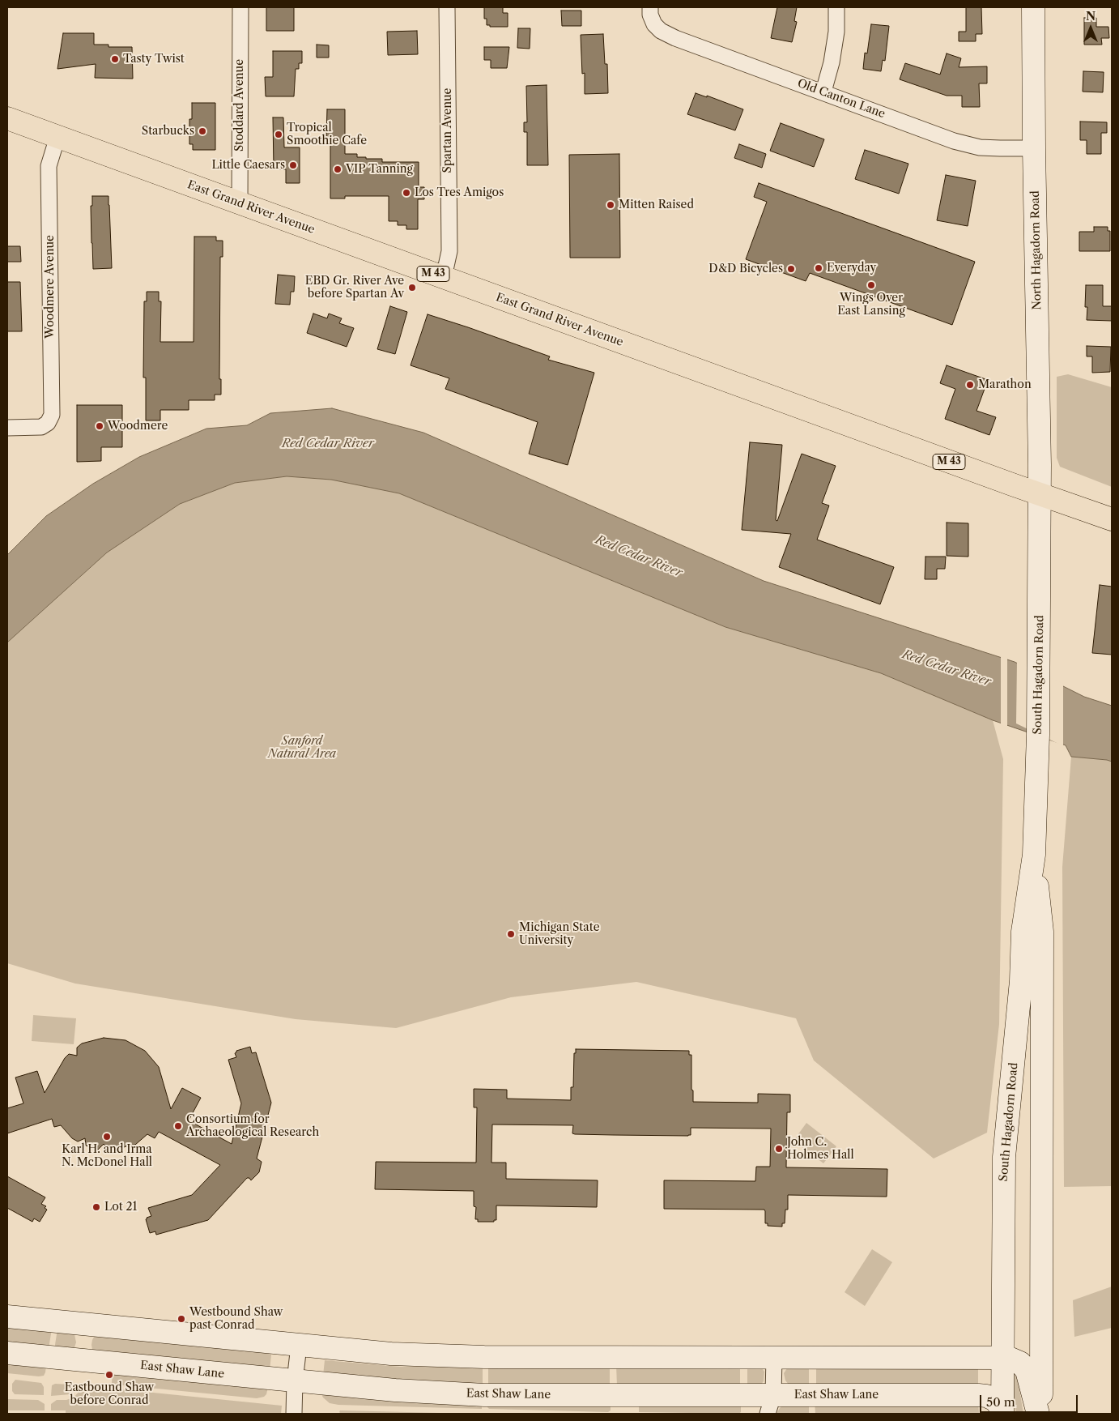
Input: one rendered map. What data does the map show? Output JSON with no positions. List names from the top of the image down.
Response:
{
  "streets": {
    "main road": ["East Grand River Avenue", "M 43"],
    "street": [
      "Old Canton Lane",
      "Stoddard Avenue",
      "Spartan Avenue",
      "North Hagadorn Road",
      "Woodmere Avenue",
      "South Hagadorn Road",
      "East Shaw Lane"
    ]
  },
  "crossings": [
    ["Old Canton Lane", "North Hagadorn Road"],
    ["Stoddard Avenue", "East Grand River Avenue"],
    ["Spartan Avenue", "East Grand River Avenue"],
    ["East Grand River Avenue", "North Hagadorn Road"],
    ["East Grand River Avenue", "Woodmere Avenue"],
    ["East Grand River Avenue", "South Hagadorn Road"],
    ["North Hagadorn Road", "South Hagadorn Road"],
    ["South Hagadorn Road", "East Shaw Lane"]
  ],
  "water": ["Red Cedar River"],
  "parks": ["Sanford Natural Area"],
  "places": [
    "Tasty Twist",
    "Starbucks",
    "Tropical Smoothie Cafe",
    "Little Caesars",
    "VIP Tanning",
    "Los Tres Amigos",
    "Mitten Raised",
    "Everyday",
    "D&D Bicycles",
    "Wings Over East Lansing",
    "EBD Gr. River Ave before Spartan Av",
    "Marathon",
    "Woodmere",
    "Michigan State University",
    "Consortium for Archaeological Research",
    "Karl H. and Irma N. McDonel Hall",
    "John C. Holmes Hall",
    "Lot 21",
    "Westbound Shaw past Conrad",
    "Eastbound Shaw before Conrad"
  ],
  "scale_bar": "50 m",
  "north": "top"
}
